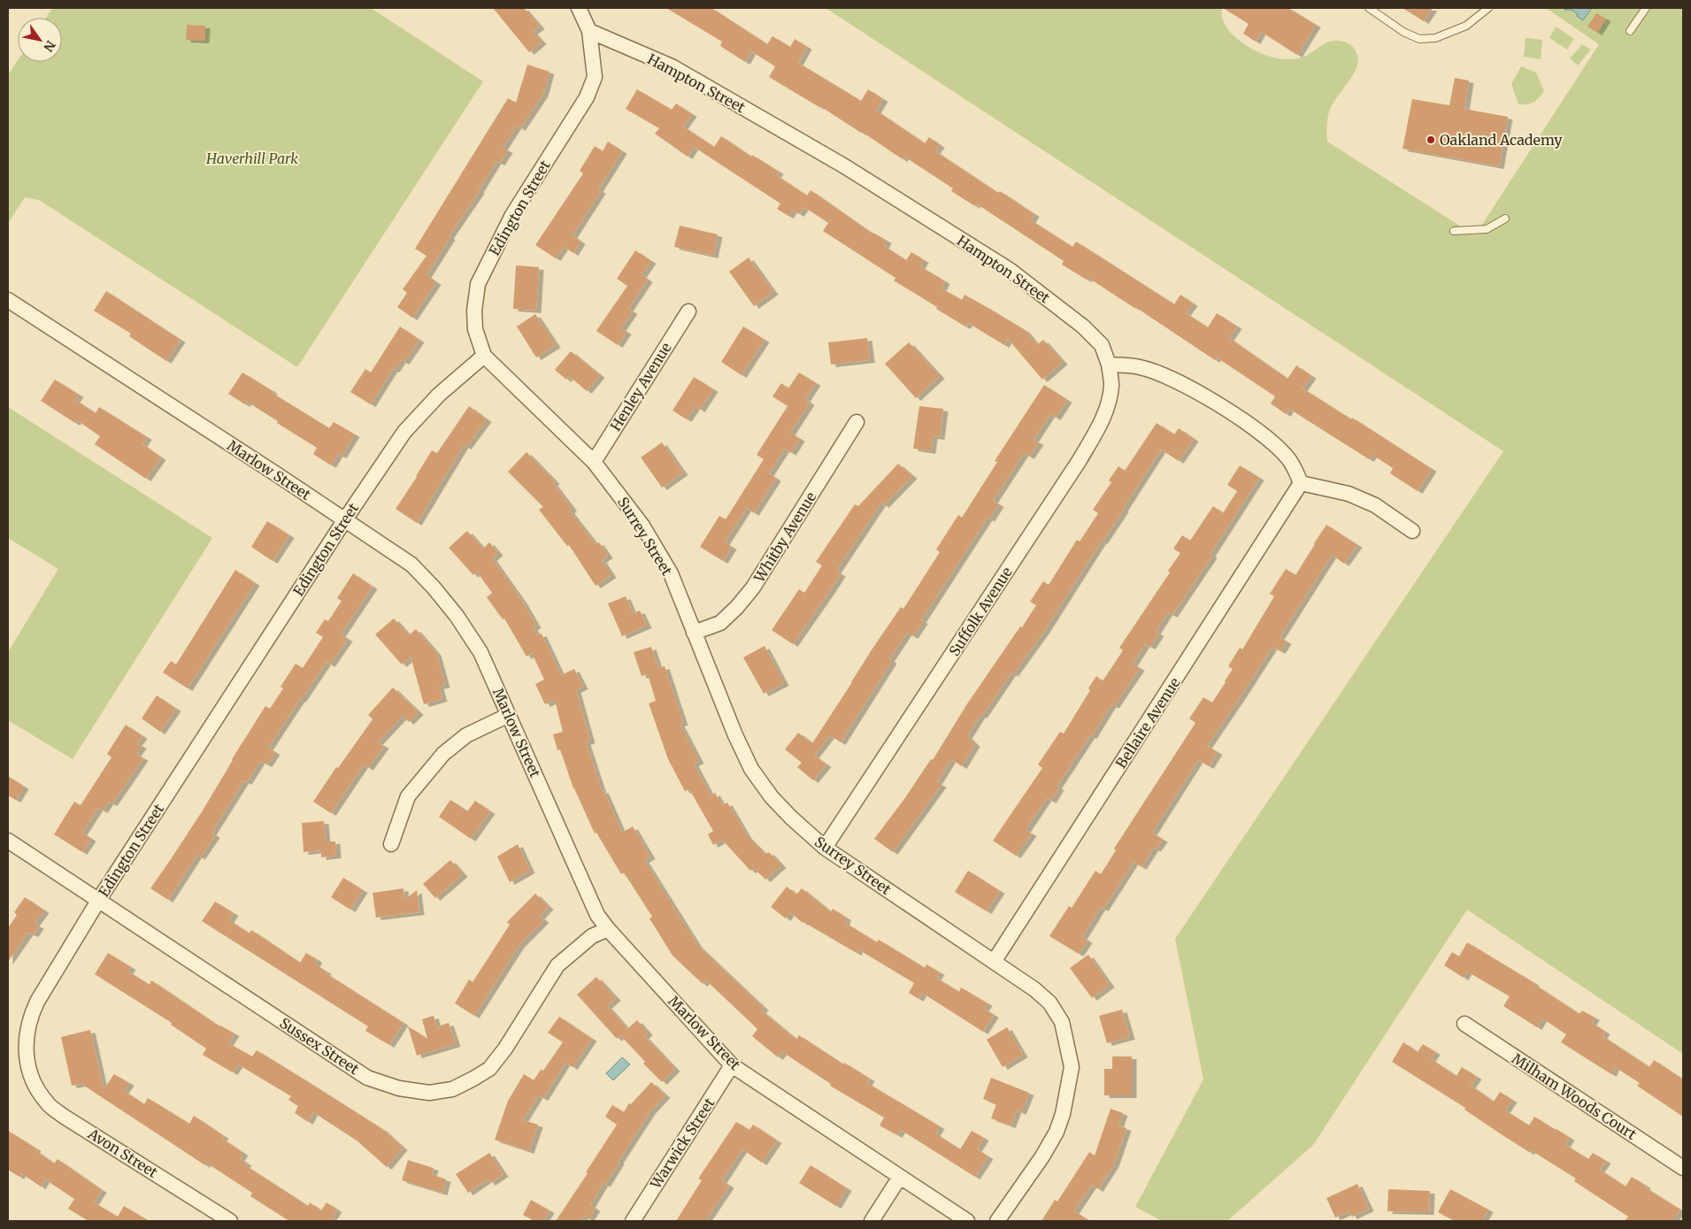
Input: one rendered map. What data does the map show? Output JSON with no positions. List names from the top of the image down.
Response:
{
  "streets": {
    "street": [
      "Hampton Street",
      "Edington Street",
      "Henley Avenue",
      "Marlow Street",
      "Surrey Street",
      "Whitby Avenue",
      "Suffolk Avenue",
      "Bellaire Avenue",
      "Sussex Street",
      "Milham Woods Court",
      "Warwick Street",
      "Avon Street"
    ]
  },
  "crossings": [
    ["Hampton Street", "Edington Street"],
    ["Hampton Street", "Suffolk Avenue"],
    ["Edington Street", "Marlow Street"],
    ["Edington Street", "Surrey Street"],
    ["Edington Street", "Sussex Street"],
    ["Edington Street", "Avon Street"],
    ["Henley Avenue", "Surrey Street"],
    ["Marlow Street", "Sussex Street"],
    ["Marlow Street", "Warwick Street"],
    ["Surrey Street", "Whitby Avenue"],
    ["Surrey Street", "Suffolk Avenue"],
    ["Surrey Street", "Bellaire Avenue"]
  ],
  "parks": ["Haverhill Park"],
  "places": ["Oakland Academy"],
  "north": "bottom right"
}
